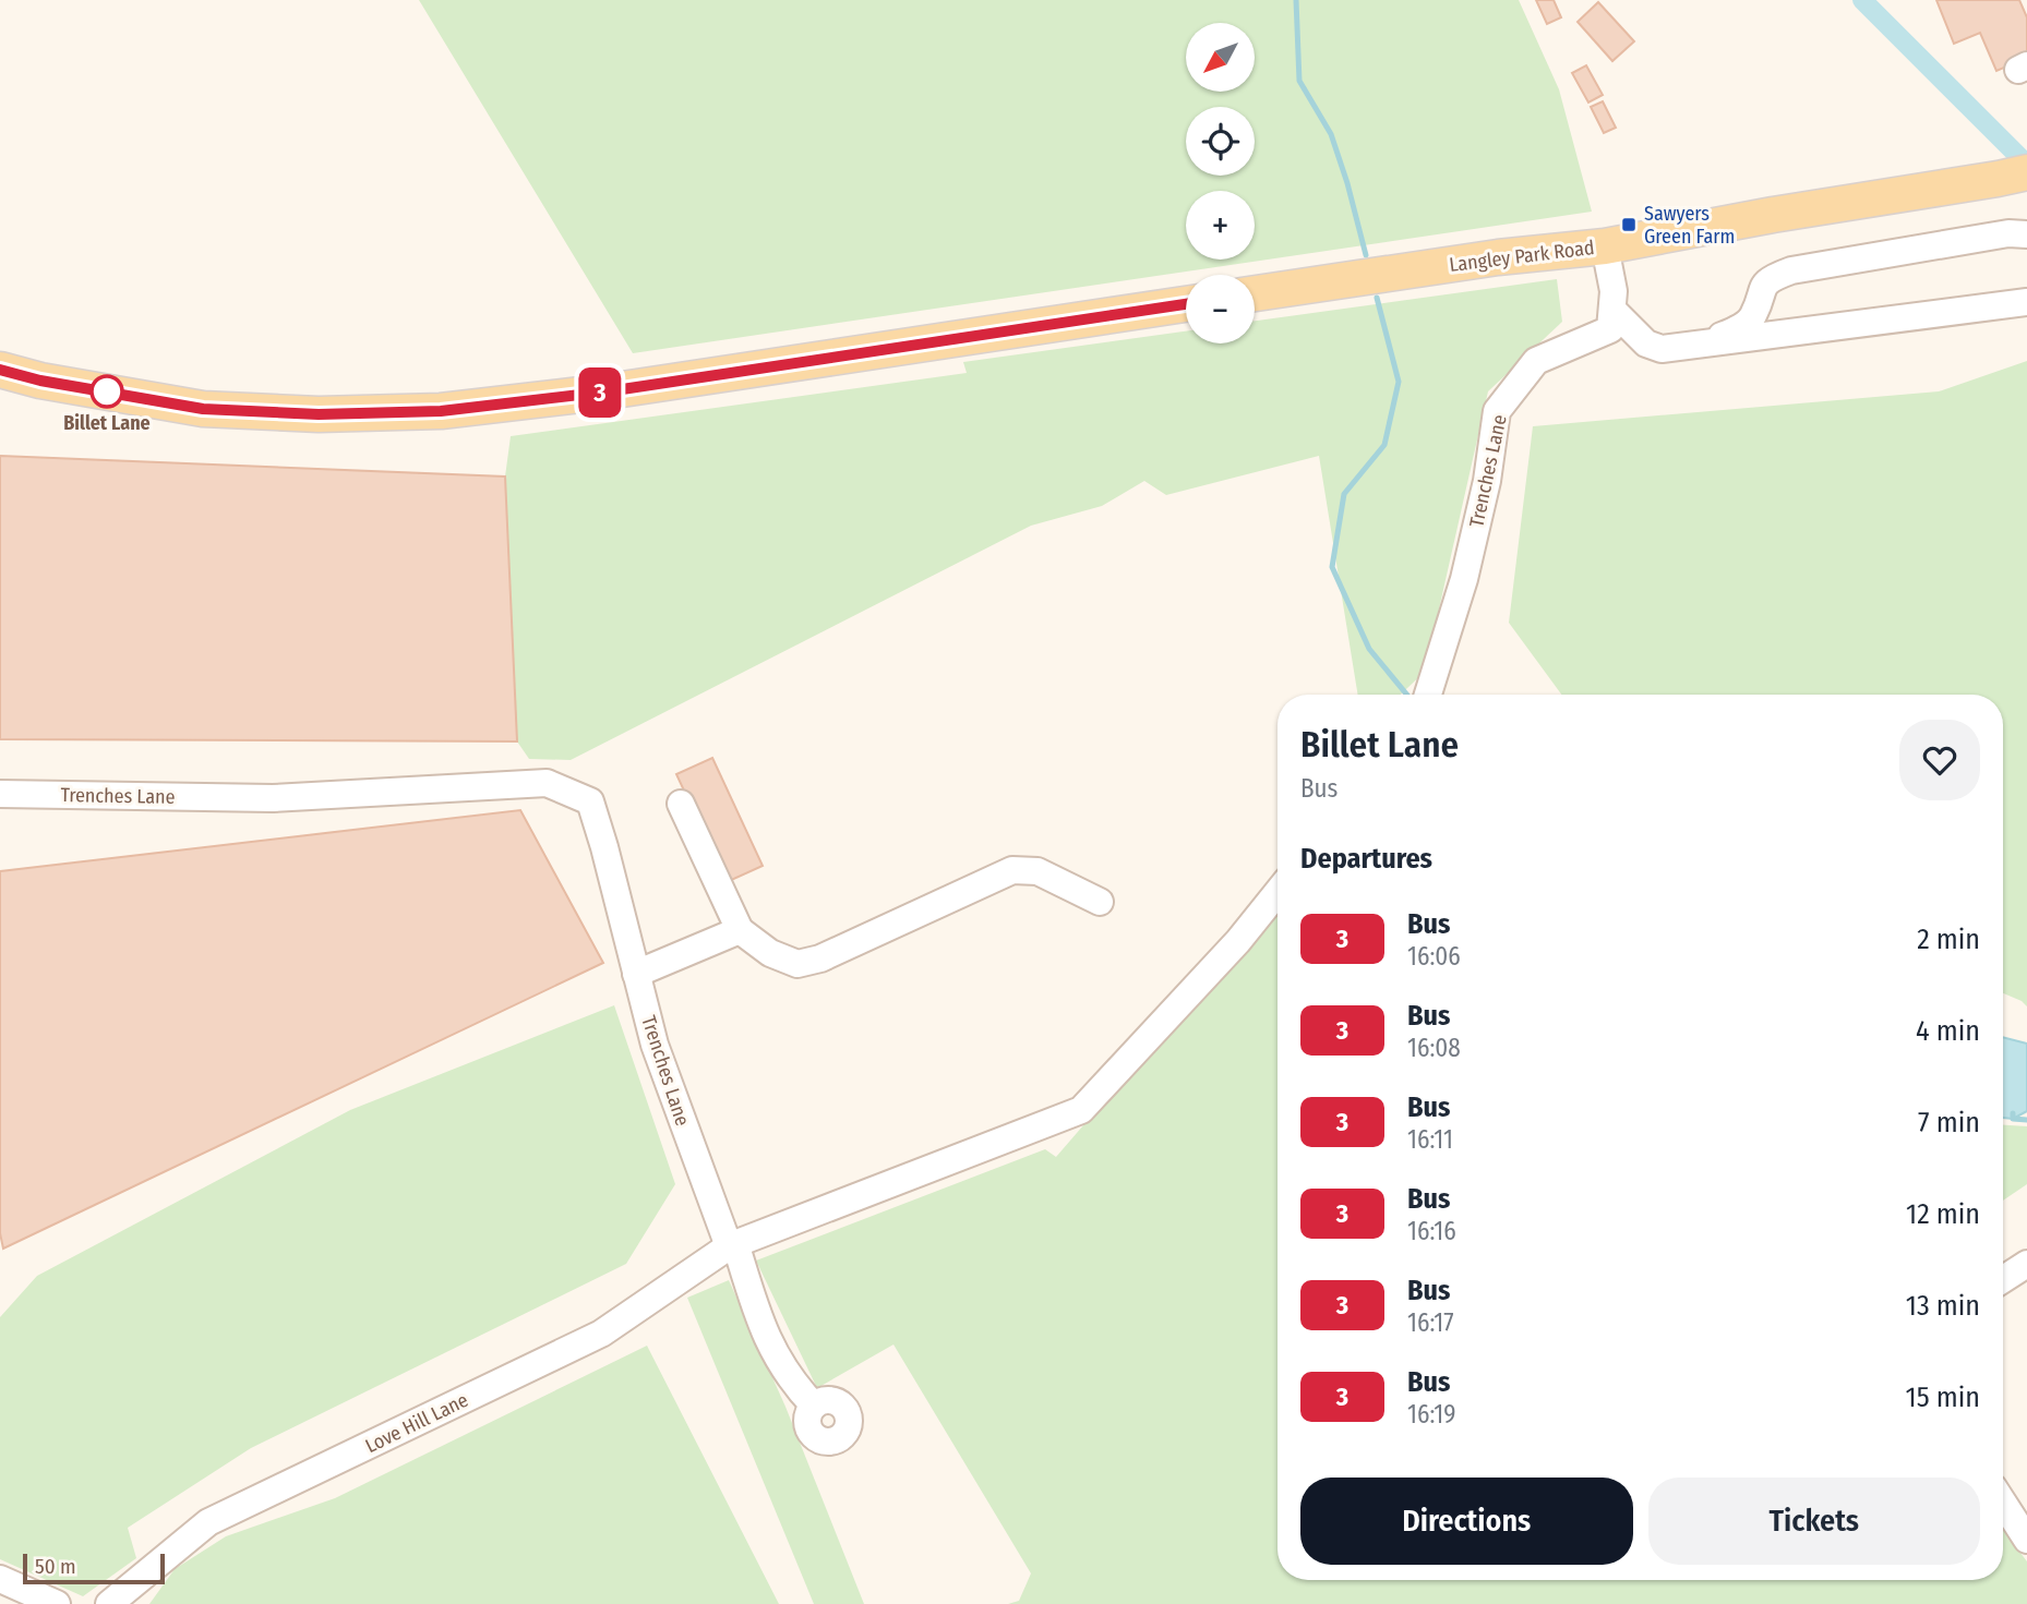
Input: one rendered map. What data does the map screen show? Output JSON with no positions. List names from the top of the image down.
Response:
{
  "streets": {
    "main road": ["Langley Park Road"],
    "street": ["Trenches Lane", "Love Hill Lane"]
  },
  "crossings": [
    ["Trenches Lane", "Love Hill Lane"]
  ],
  "places": {
    "transit": ["Sawyers Green Farm"],
    "other": ["Billet Lane"]
  },
  "lines": ["bus line 3"],
  "scale_bar": "50 m",
  "north": "bottom left",
  "page": {
    "on_map": "3",
    "map_buttons": ["+", "−"],
    "heading": [
      ["Billet Lane", "Bus"],
      "Departures"
    ],
    "list": [
      {
        "mark": "3",
        "name": "Bus",
        "note": "16:06",
        "value": "2 min"
      },
      {
        "mark": "3",
        "name": "Bus",
        "note": "16:08",
        "value": "4 min"
      },
      {
        "mark": "3",
        "name": "Bus",
        "note": "16:11",
        "value": "7 min"
      },
      {
        "mark": "3",
        "name": "Bus",
        "note": "16:16",
        "value": "12 min"
      },
      {
        "mark": "3",
        "name": "Bus",
        "note": "16:17",
        "value": "13 min"
      },
      {
        "mark": "3",
        "name": "Bus",
        "note": "16:19",
        "value": "15 min"
      }
    ],
    "buttons": ["Directions", "Tickets"],
    "scale": "50 m"
  }
}
